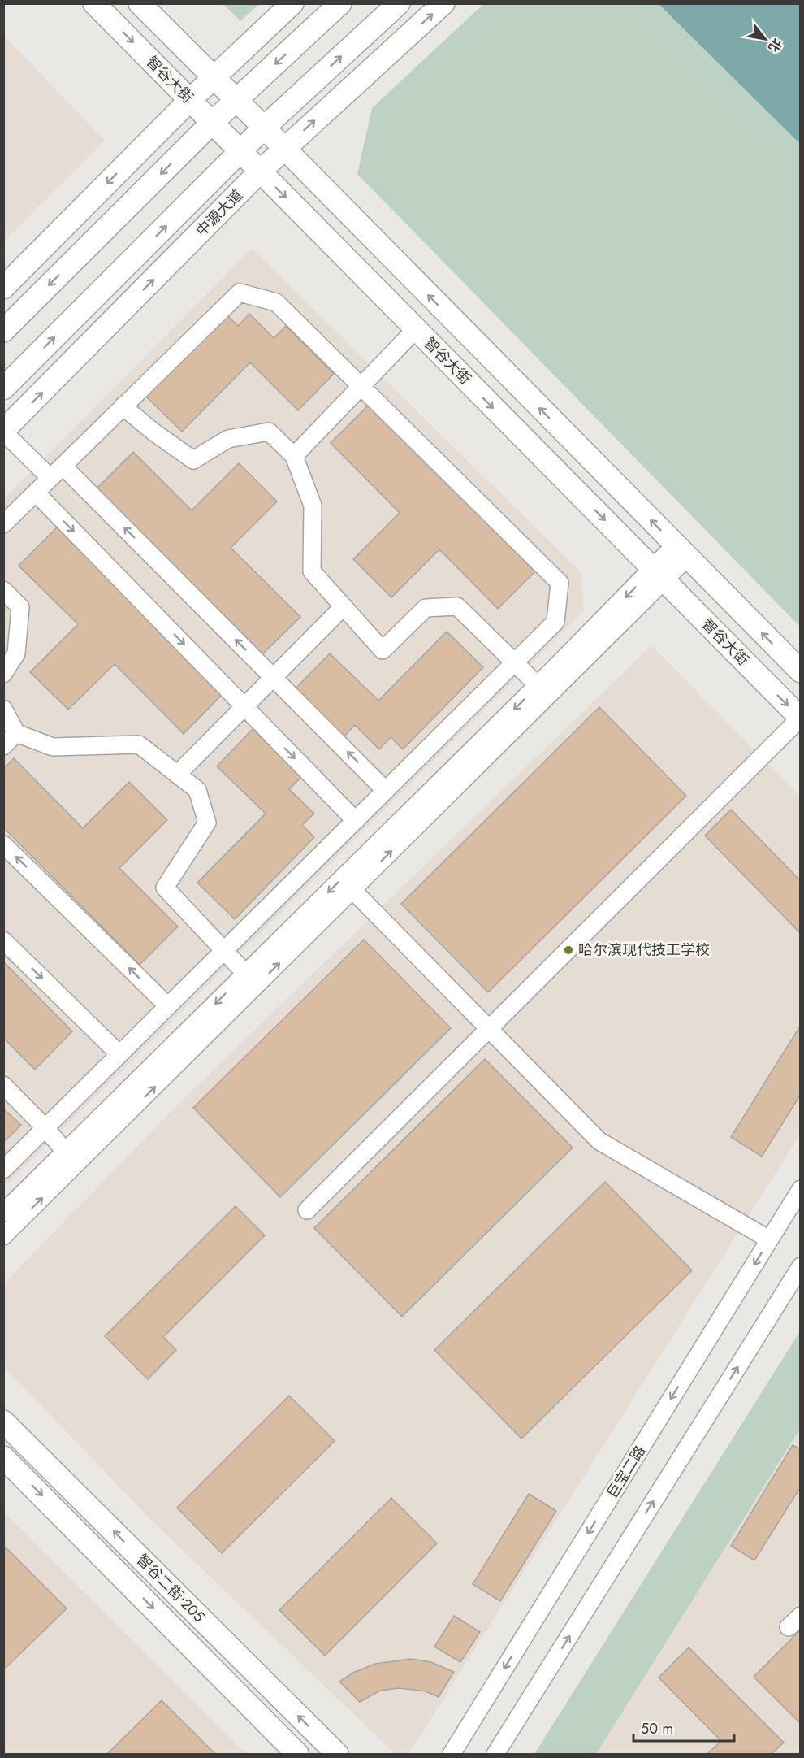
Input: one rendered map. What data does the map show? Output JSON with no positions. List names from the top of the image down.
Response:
{
  "streets": {
    "main road": ["智谷大街", "中源大道", "智谷二街•205"],
    "street": ["巨宝二路"]
  },
  "crossings": [
    ["智谷大街", "中源大道"]
  ],
  "places": ["哈尔滨现代技工学校"],
  "scale_bar": "50 m",
  "north": "bottom right"
}
